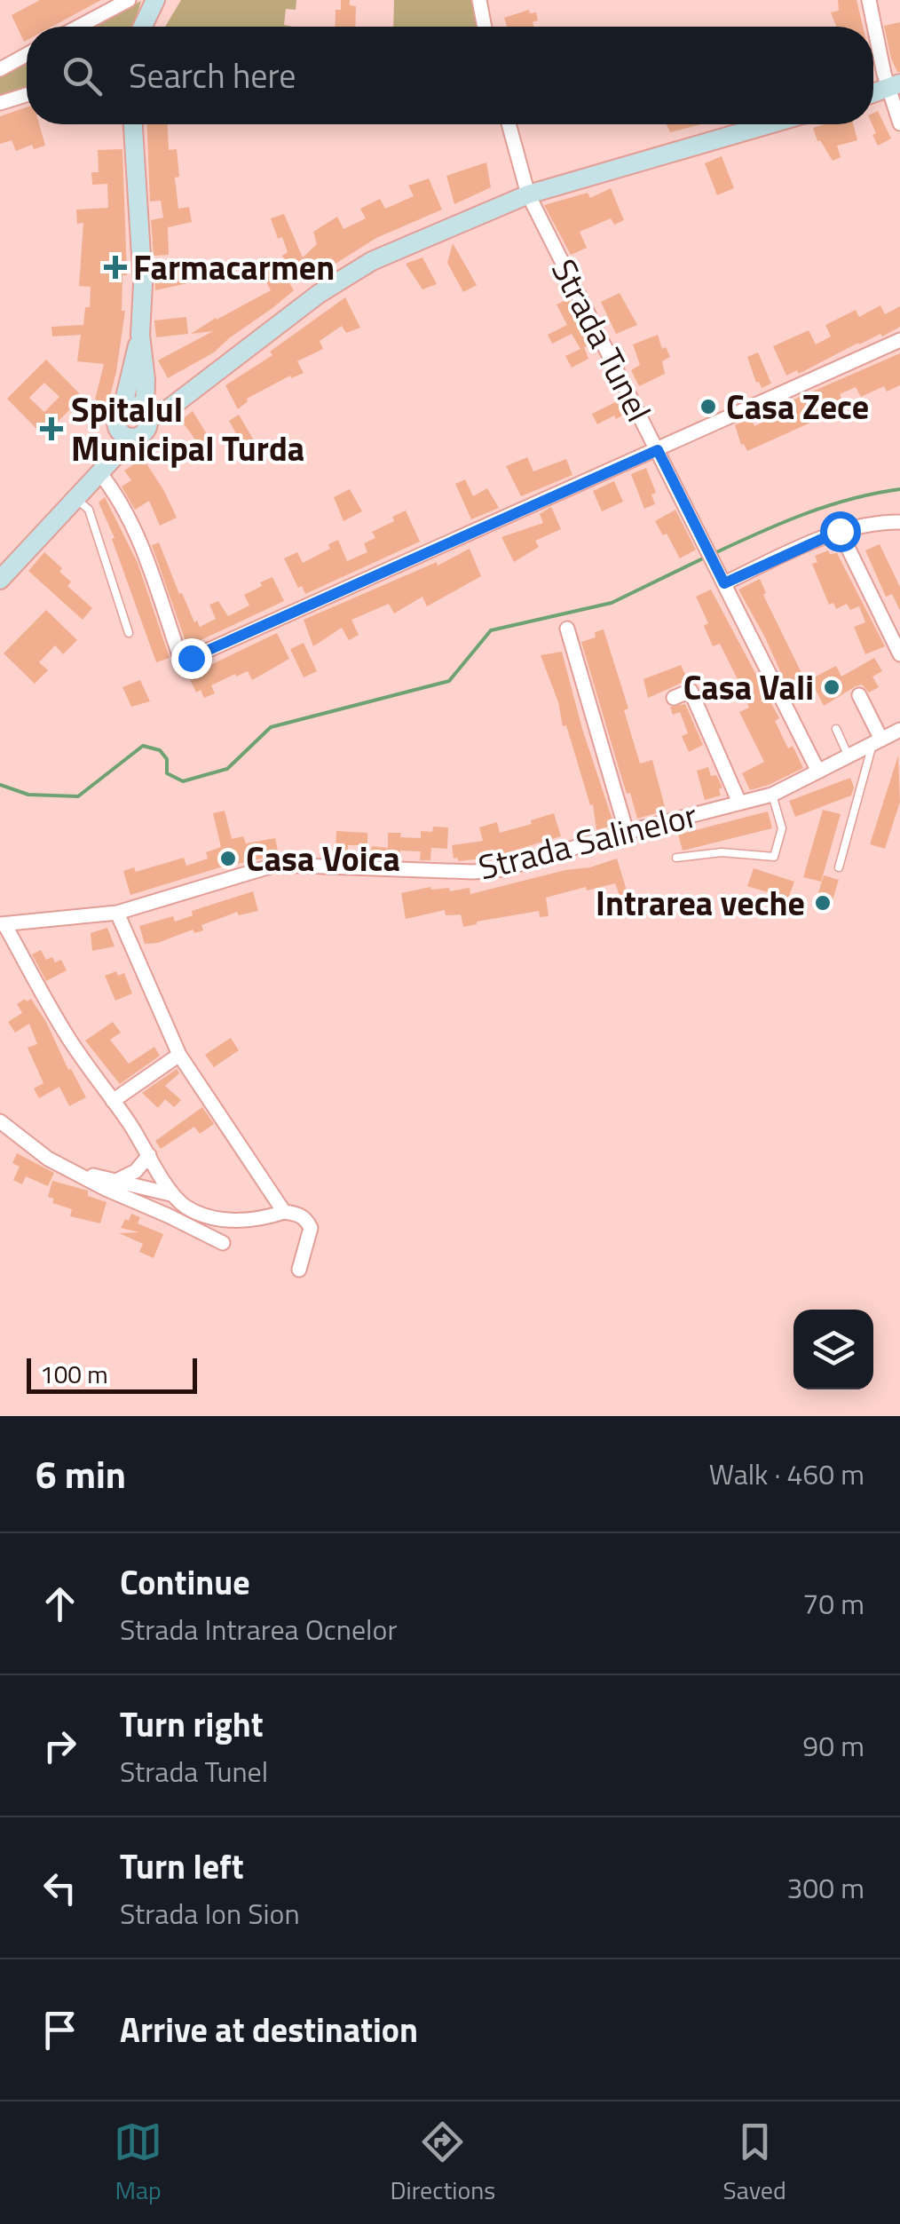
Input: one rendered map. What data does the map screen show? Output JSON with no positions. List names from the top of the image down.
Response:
{
  "streets": {
    "street": ["Strada Tunel", "Strada Salinelor"]
  },
  "crossings": [
    ["Strada Tunel", "Strada Salinelor"]
  ],
  "places": {
    "health": ["Farmacarmen", "Spitalul Municipal Turda"],
    "other": [
      "Casa Zece",
      "Casa Vali",
      "Casa Voica",
      "Intrarea veche"
    ]
  },
  "scale_bar": "100 m",
  "page": {
    "search": "Search here",
    "scale": "100 m",
    "heading": ["6 min", "Walk · 460 m"],
    "list": [
      ["Continue", "Strada Intrarea Ocnelor", "70 m"],
      ["Turn right", "Strada Tunel", "90 m"],
      ["Turn left", "Strada Ion Sion", "300 m"],
      "Arrive at destination"
    ],
    "nav": ["Map", "Directions", "Saved"]
  }
}
